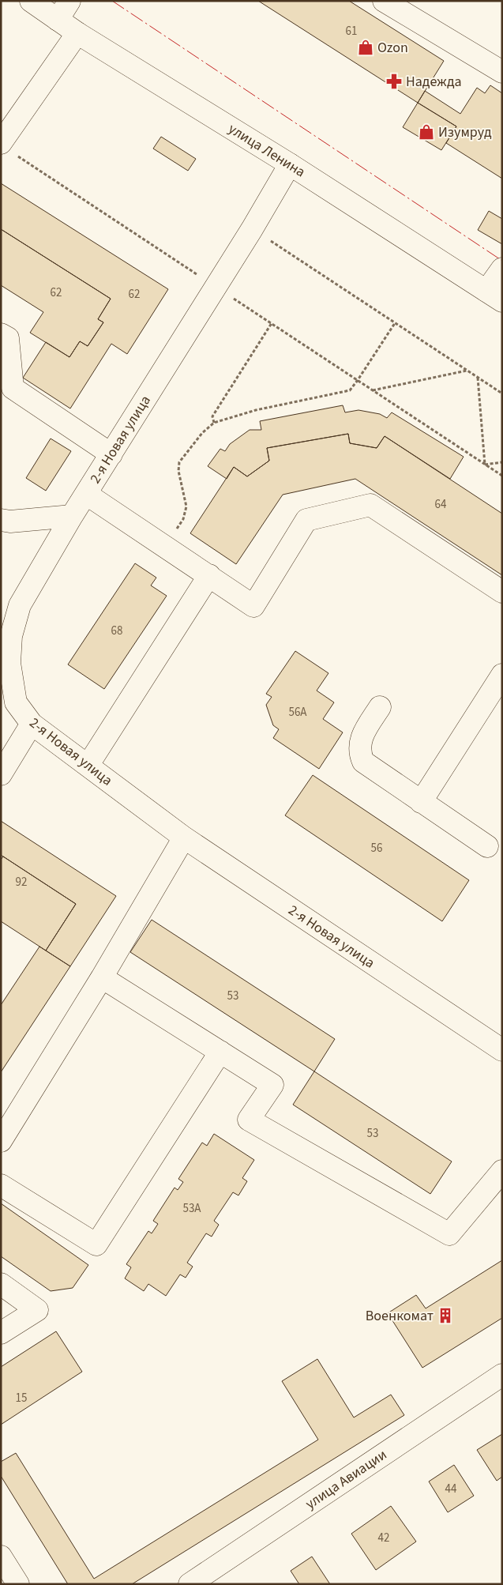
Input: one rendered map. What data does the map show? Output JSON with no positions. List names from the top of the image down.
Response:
{
  "streets": {
    "street": ["улица Ленина", "2-я Новая улица", "улица Авиации"]
  },
  "crossings": [
    ["улица Ленина", "2-я Новая улица"]
  ],
  "places": {
    "shop": ["Ozon", "Изумруд"],
    "pharmacy": ["Надежда"],
    "building": ["Военкомат"]
  },
  "house_numbers": [
    "61",
    "62",
    "62",
    "64",
    "68",
    "56А",
    "56",
    "92",
    "53",
    "53",
    "53А",
    "15",
    "44",
    "42"
  ]
}
